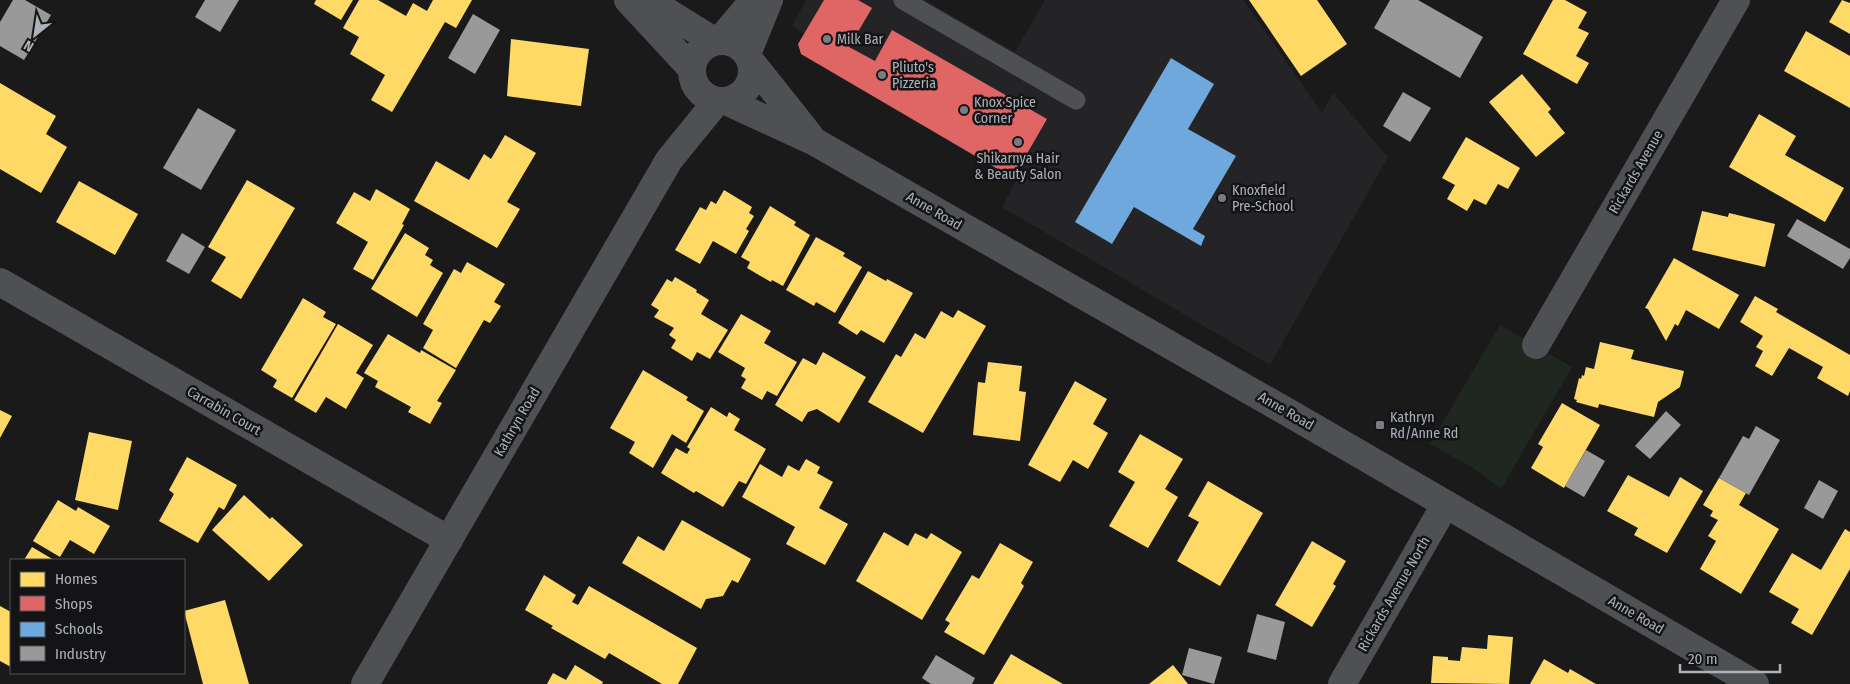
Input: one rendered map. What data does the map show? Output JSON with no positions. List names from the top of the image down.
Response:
{
  "streets": {
    "street": [
      "Rickards Avenue",
      "Anne Road",
      "Carrabin Court",
      "Kathryn Road",
      "Rickards Avenue North"
    ]
  },
  "crossings": [
    ["Anne Road", "Kathryn Road"],
    ["Anne Road", "Rickards Avenue North"],
    ["Carrabin Court", "Kathryn Road"]
  ],
  "places": {
    "other": [
      "Milk Bar",
      "Pliuto's Pizzeria",
      "Knox Spice Corner",
      "Shikarnya Hair & Beauty Salon",
      "Knoxfield Pre-School"
    ],
    "transit": ["Kathryn Rd/Anne Rd"]
  },
  "legend": [
    "Homes",
    "Shops",
    "Schools",
    "Industry"
  ],
  "scale_bar": "20 m",
  "north": "bottom left"
}
